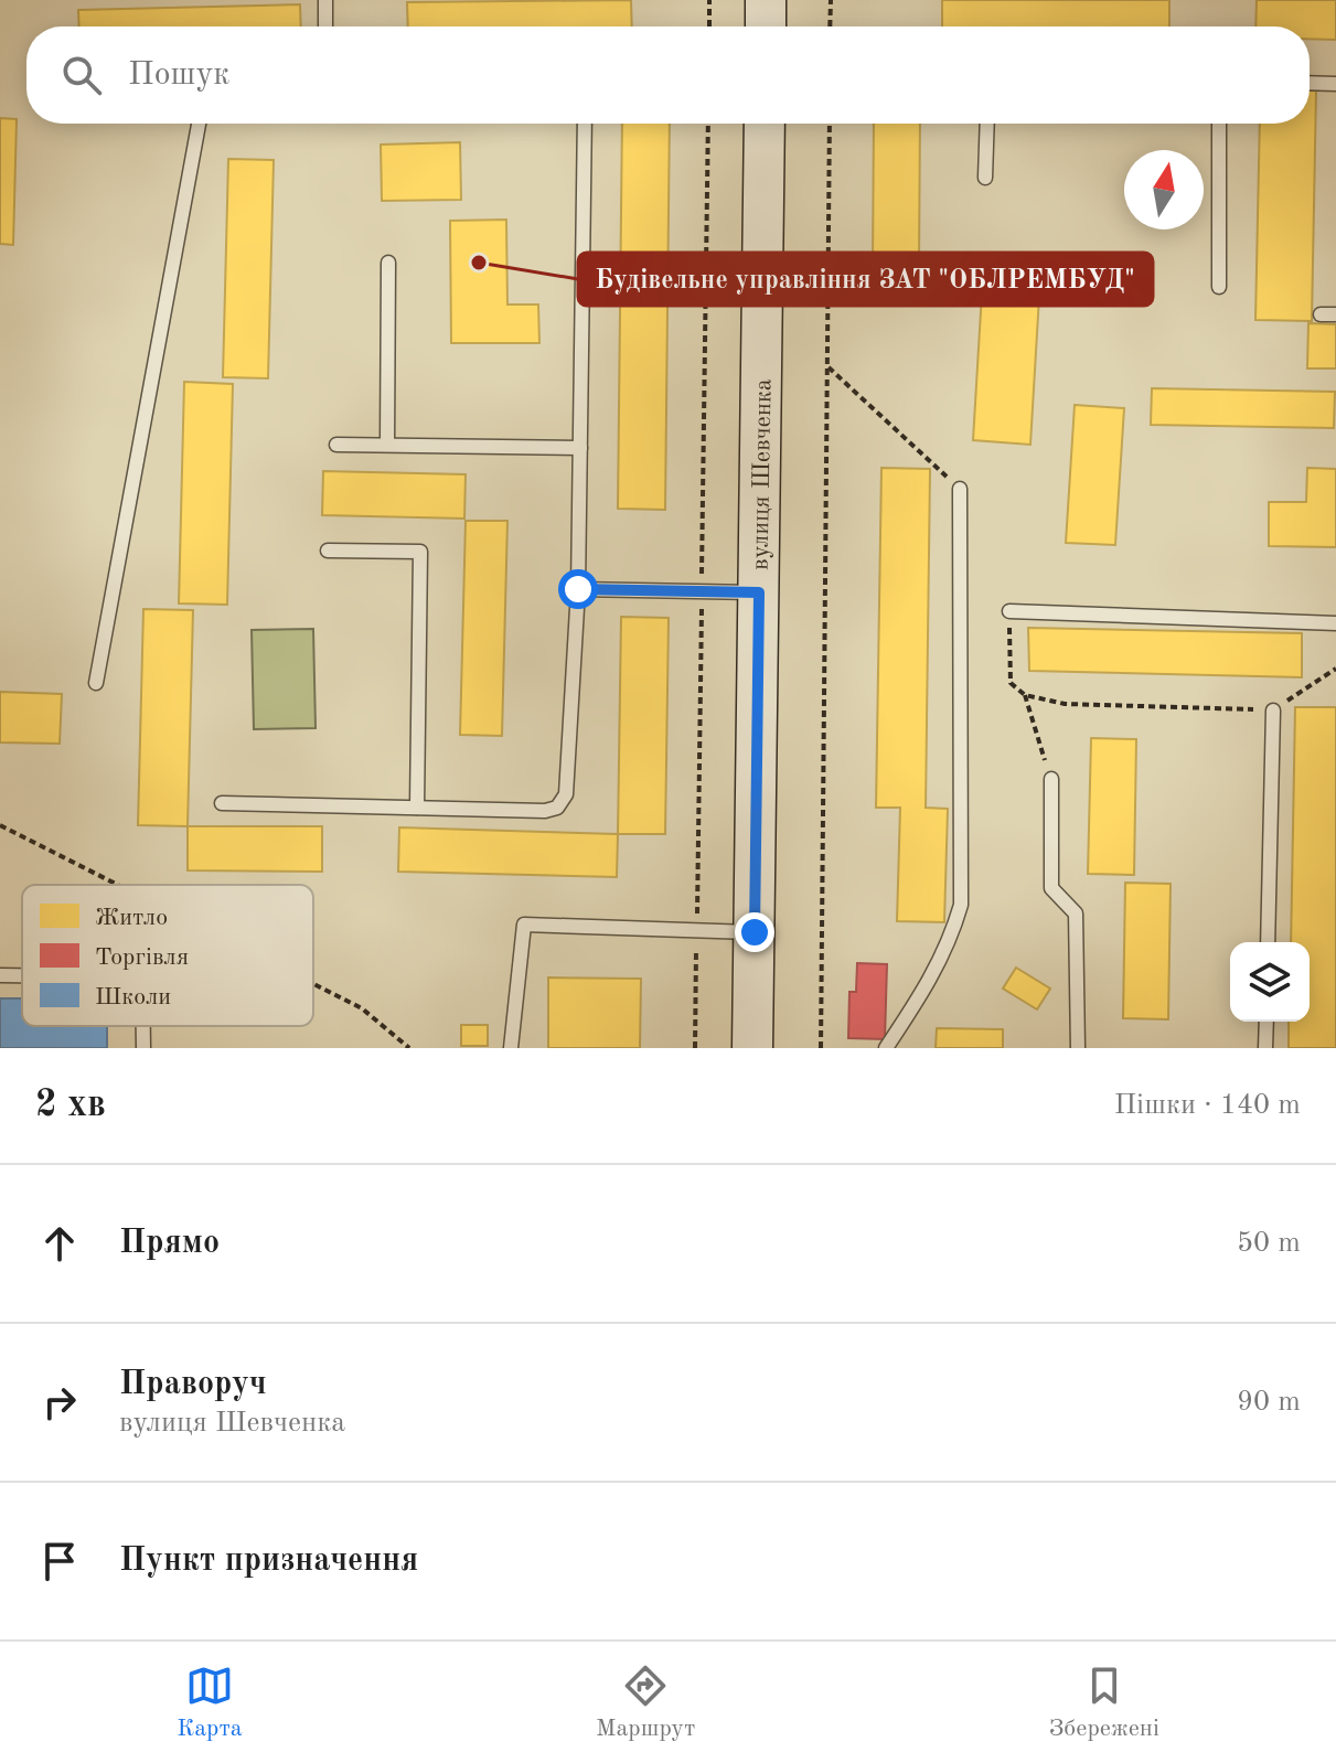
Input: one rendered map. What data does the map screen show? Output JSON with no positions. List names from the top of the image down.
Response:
{
  "streets": {
    "street": ["вулиця Шевченка"]
  },
  "places": ["Будівельне управління ЗАТ \"ОБЛРЕМБУД\""],
  "legend": ["Житло", "Торгівля", "Школи"],
  "north": "top",
  "page": {
    "search": "Пошук",
    "heading": ["2 хв", "Пішки · 140 m"],
    "list": [
      ["Прямо", "50 m"],
      ["Праворуч", "вулиця Шевченка", "90 m"],
      "Пункт призначення"
    ],
    "nav": ["Карта", "Маршрут", "Збережені"]
  }
}
